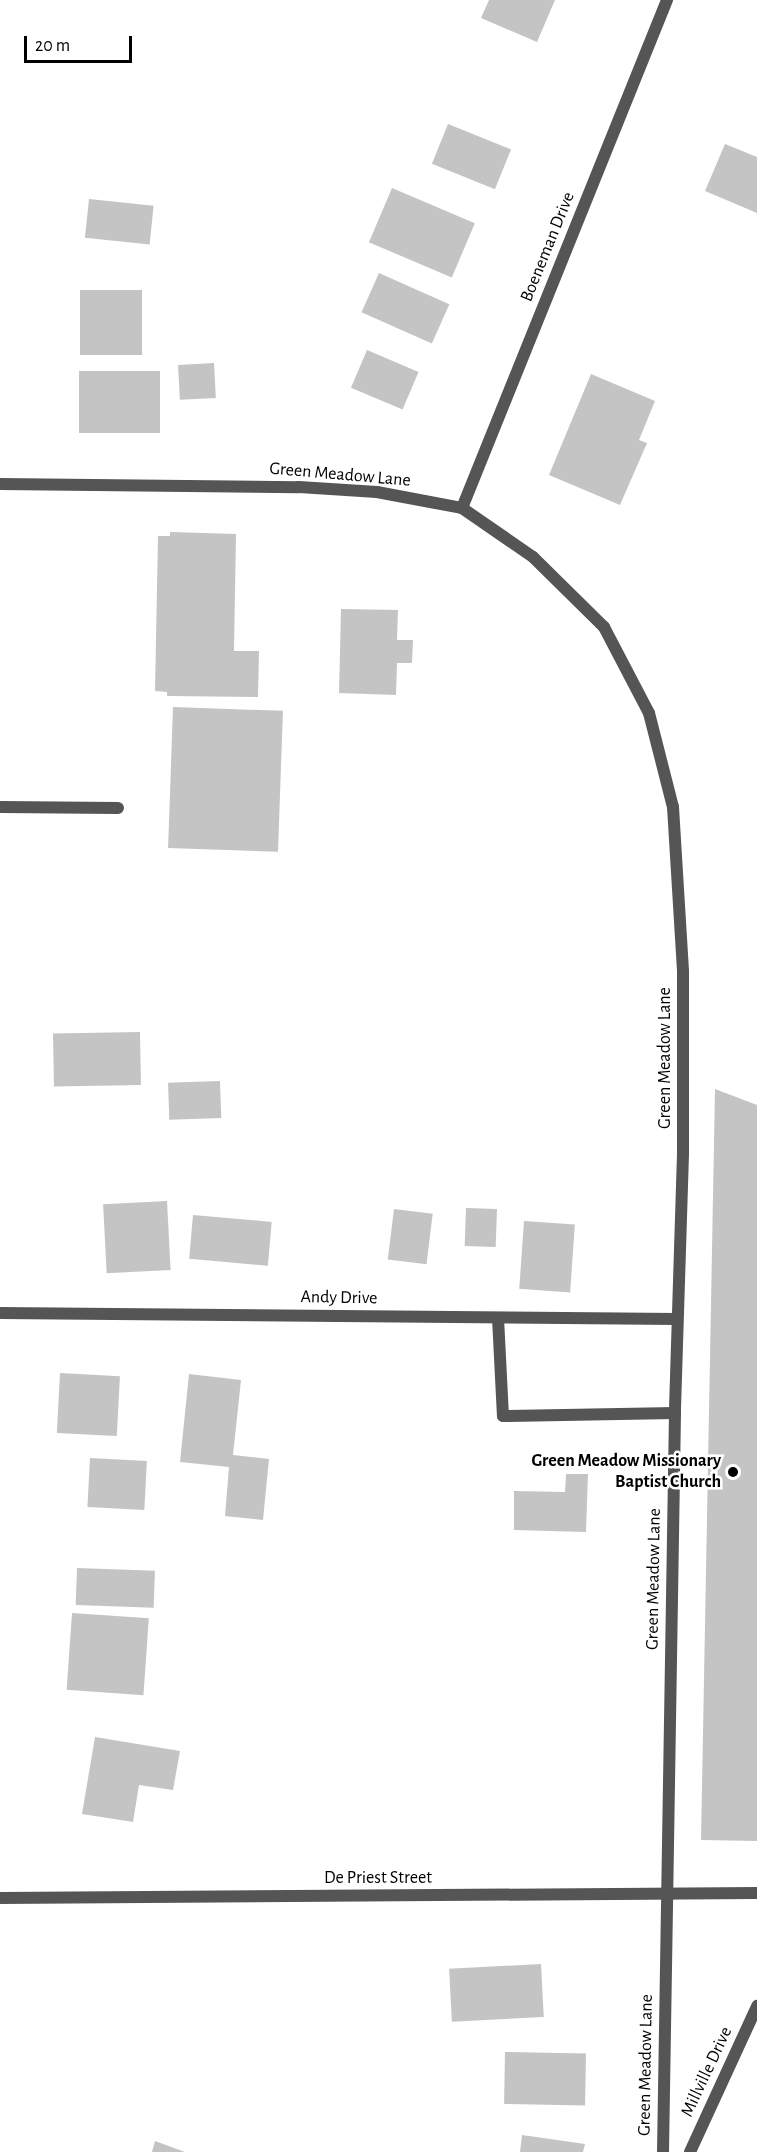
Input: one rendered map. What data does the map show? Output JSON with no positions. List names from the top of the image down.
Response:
{
  "streets": {
    "street": [
      "Boeneman Drive",
      "Green Meadow Lane",
      "Andy Drive",
      "De Priest Street",
      "Millville Drive"
    ]
  },
  "crossings": [
    ["Boeneman Drive", "Green Meadow Lane"],
    ["Green Meadow Lane", "Andy Drive"],
    ["Green Meadow Lane", "De Priest Street"]
  ],
  "places": ["Green Meadow Missionary Baptist Church"],
  "scale_bar": "20 m"
}
